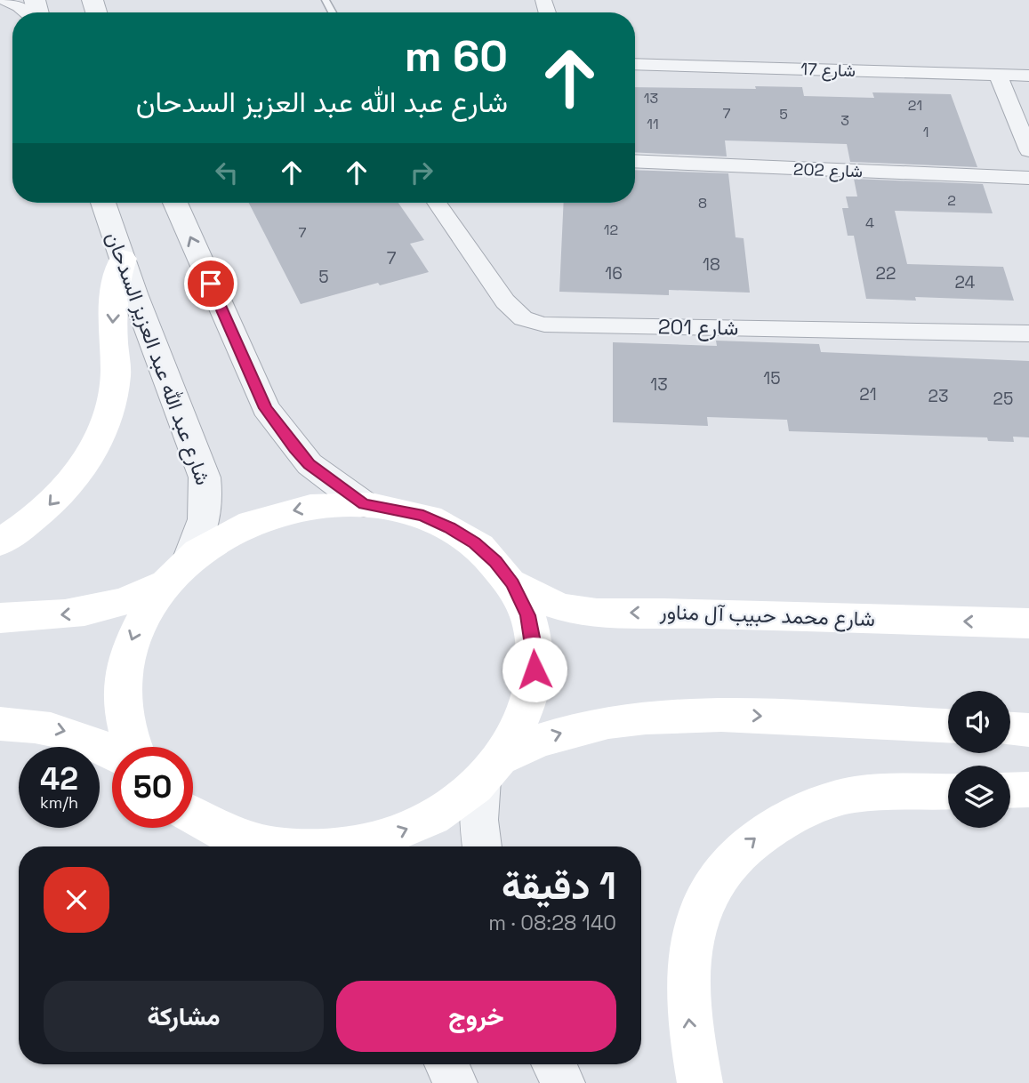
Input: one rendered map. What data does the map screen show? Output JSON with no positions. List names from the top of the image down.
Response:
{
  "streets": {
    "main road": ["شارع محمد حبيب آل مناور"],
    "street": [
      "شارع 17",
      "شارع 202",
      "شارع 201",
      "شارع عبد الله عبد العزيز السدحان"
    ]
  },
  "house_numbers": [
    "13",
    "21",
    "7",
    "5",
    "3",
    "11",
    "1",
    "2",
    "8",
    "4",
    "12",
    "7",
    "7",
    "18",
    "16",
    "22",
    "5",
    "24",
    "15",
    "13",
    "21",
    "23",
    "25"
  ],
  "page": {
    "turn": ["60 m", "شارع عبد الله عبد العزيز السدحان"],
    "speed": "42 km/h",
    "limit": "50",
    "heading": ["1 دقيقة", "140 m · 08:28"],
    "buttons": ["خروج", "مشاركة"]
  }
}
